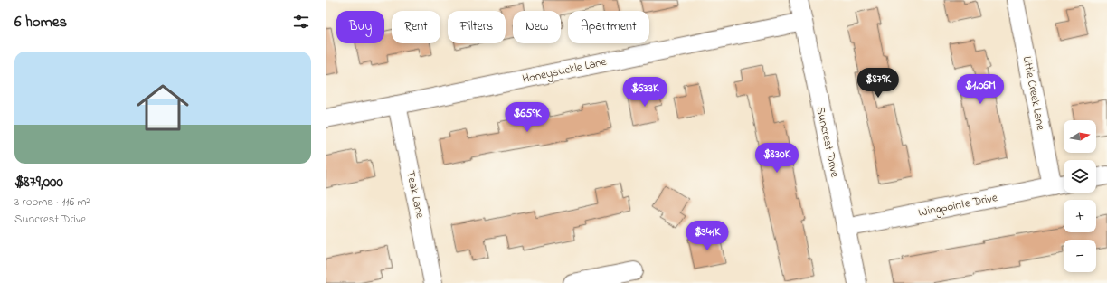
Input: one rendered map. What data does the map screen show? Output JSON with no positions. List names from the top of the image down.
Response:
{
  "streets": {
    "street": [
      "Honeysuckle Lane",
      "Little Creek Lane",
      "Suncrest Drive",
      "Teak Lane",
      "Wingpointe Drive"
    ]
  },
  "crossings": [
    ["Honeysuckle Lane", "Suncrest Drive"],
    ["Honeysuckle Lane", "Teak Lane"],
    ["Little Creek Lane", "Wingpointe Drive"],
    ["Suncrest Drive", "Wingpointe Drive"]
  ],
  "north": "right",
  "page": {
    "heading": "6 homes",
    "chip": [
      "Buy",
      "Rent",
      "Filters",
      "New",
      "Apartment"
    ],
    "list": [
      {
        "name": "$879,000",
        "note": "3 rooms · 116 m² · Suncrest Drive"
      }
    ],
    "price": [
      "$879K",
      "$1.06M",
      "$633K",
      "$659K",
      "$830K",
      "$341K"
    ],
    "map_buttons": ["+", "−"]
  }
}
